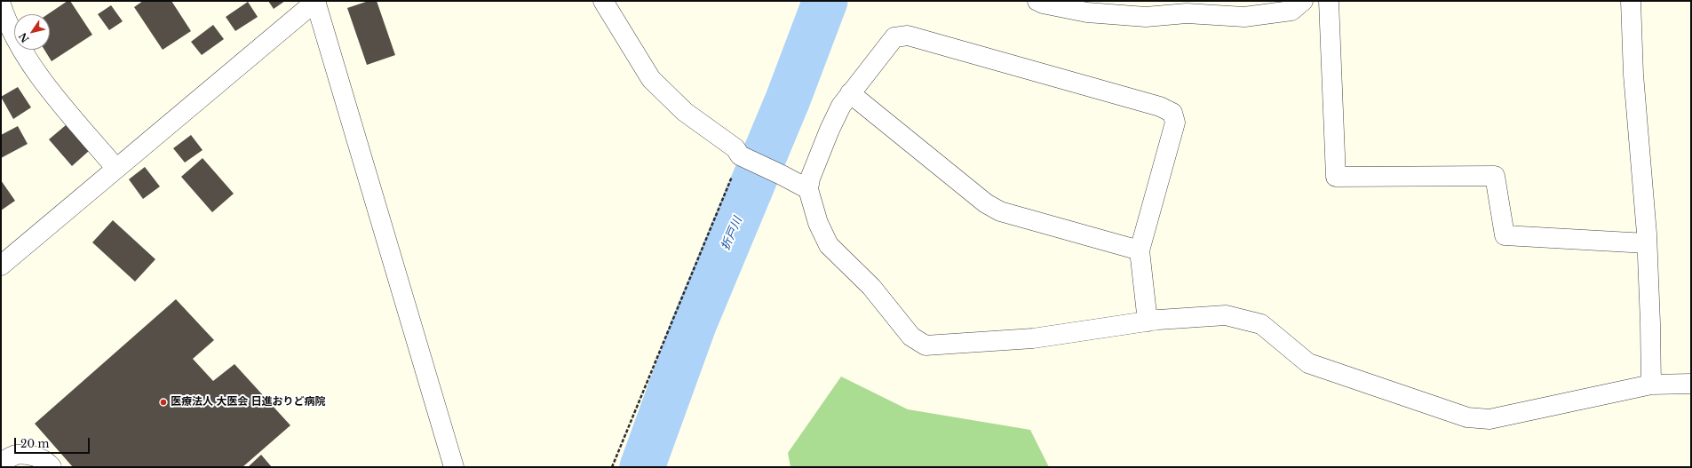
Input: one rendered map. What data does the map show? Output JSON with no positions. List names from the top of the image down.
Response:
{
  "water": ["折戸川"],
  "places": ["医療法人 大医会 日進おりど病院"],
  "scale_bar": "20 m",
  "north": "bottom left"
}
